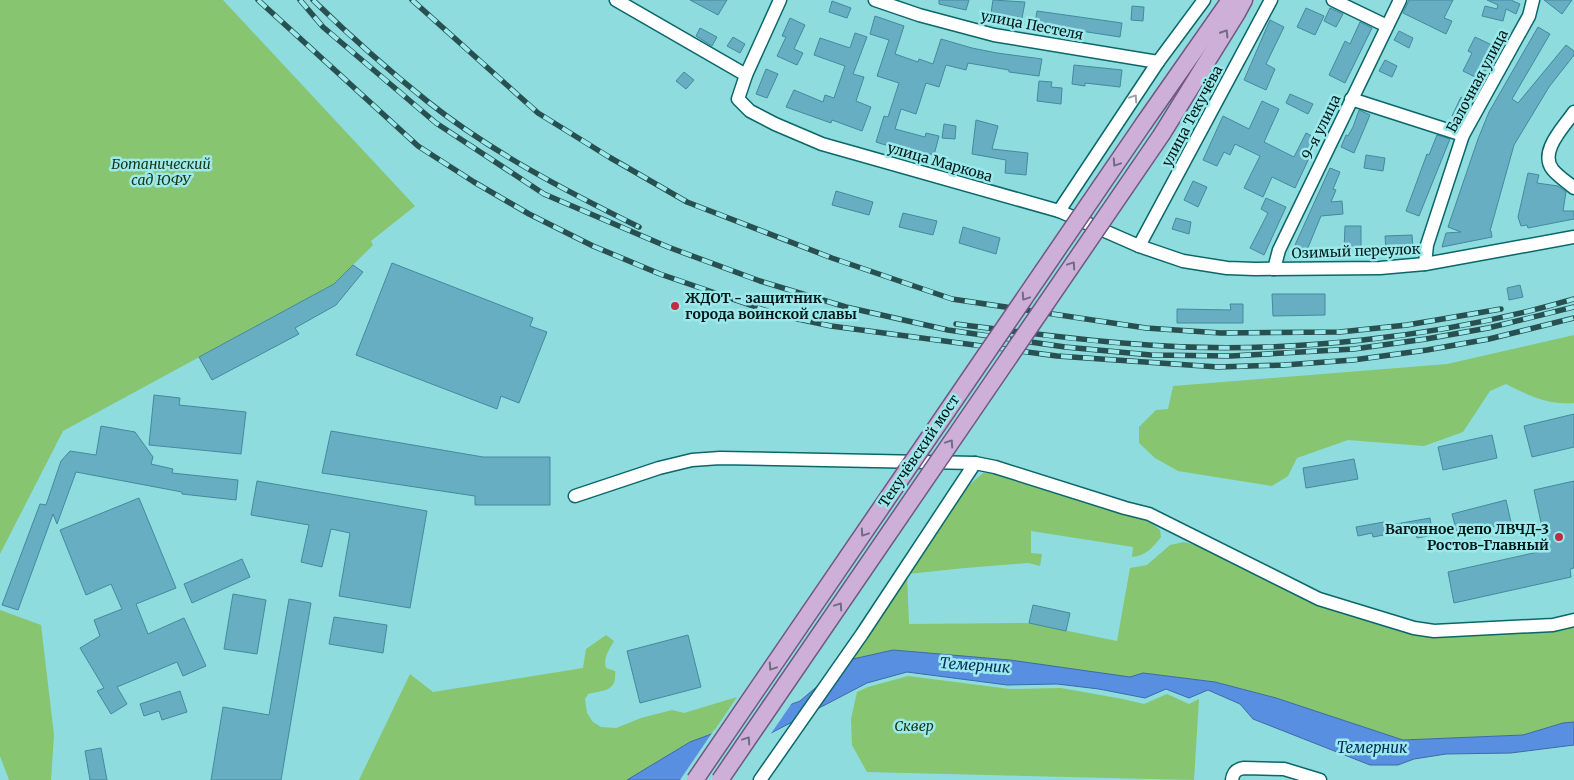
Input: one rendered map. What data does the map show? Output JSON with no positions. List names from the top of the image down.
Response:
{
  "streets": {
    "main road": ["Текучёвский мост"],
    "street": [
      "улица Пестеля",
      "Балочная улица",
      "улица Текучёва",
      "9-я улица",
      "улица Маркова",
      "Озимый переулок"
    ]
  },
  "crossings": [
    ["Балочная улица", "Озимый переулок"],
    ["улица Текучёва", "улица Маркова"],
    ["улица Текучёва", "Озимый переулок"],
    ["9-я улица", "Озимый переулок"],
    ["улица Маркова", "Озимый переулок"]
  ],
  "water": ["Темерник"],
  "parks": ["Ботанический сад ЮФУ", "Сквер"],
  "places": ["ЖДОТ - защитник города воинской славы", "Вагонное депо ЛВЧД-3 Ростов-Главный"]
}
